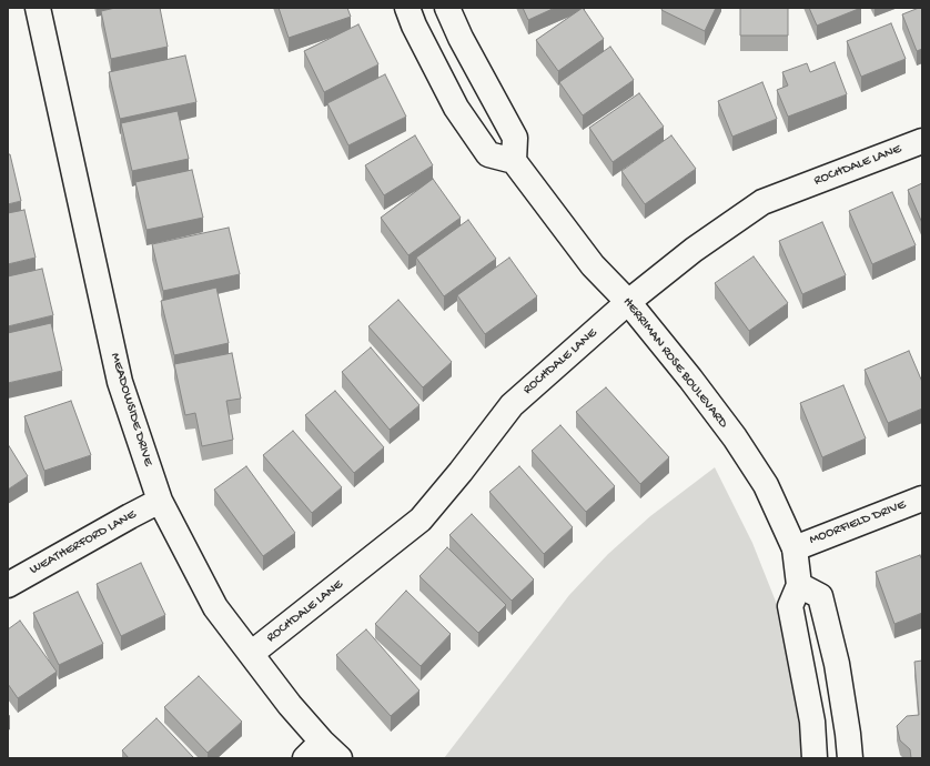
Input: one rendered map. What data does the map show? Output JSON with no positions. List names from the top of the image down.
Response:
{
  "streets": {
    "street": [
      "ROCHDALE LANE",
      "HERRIMAN ROSE BOULEVARD",
      "MEADOWSIDE DRIVE",
      "MOORFIELD DRIVE",
      "WEATHERFORD LANE"
    ]
  },
  "crossings": [
    ["ROCHDALE LANE", "HERRIMAN ROSE BOULEVARD"],
    ["ROCHDALE LANE", "MEADOWSIDE DRIVE"],
    ["HERRIMAN ROSE BOULEVARD", "MOORFIELD DRIVE"],
    ["MEADOWSIDE DRIVE", "WEATHERFORD LANE"]
  ]
}
